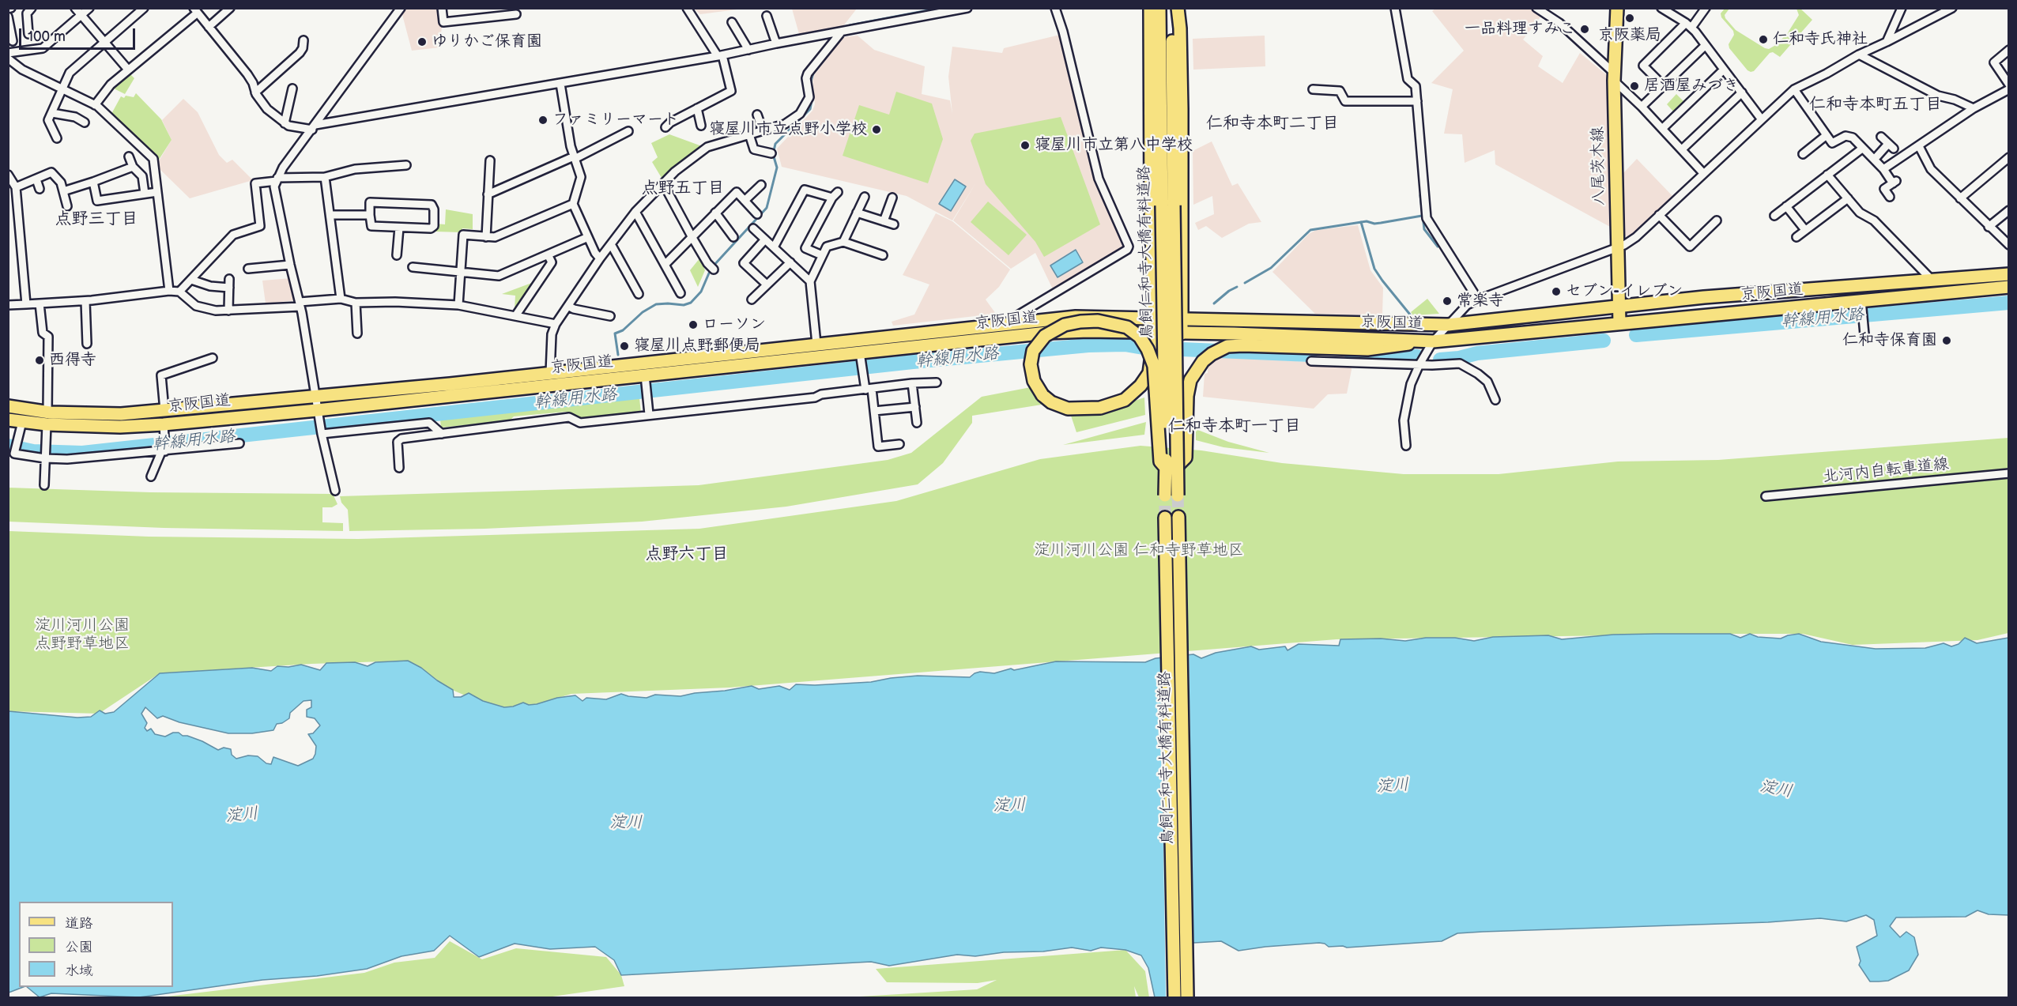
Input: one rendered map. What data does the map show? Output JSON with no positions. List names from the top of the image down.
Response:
{
  "streets": {
    "main road": ["八尾茨木線", "鳥飼仁和寺大橋有料道路", "京阪国道"],
    "street": ["北河内自転車道線"]
  },
  "crossings": [
    ["八尾茨木線", "京阪国道"]
  ],
  "districts": [
    "仁和寺本町五丁目",
    "仁和寺本町二丁目",
    "点野五丁目",
    "点野三丁目",
    "仁和寺本町一丁目",
    "点野六丁目"
  ],
  "water": ["幹線用水路", "淀川"],
  "parks": ["淀川河川公園 仁和寺野草地区", "淀川河川公園 点野野草地区"],
  "places": [
    "京阪薬局",
    "一品料理すみこ",
    "仁和寺氏神社",
    "ゆりかご保育園",
    "居酒屋みづき",
    "ファミリーマート",
    "寝屋川市立点野小学校",
    "寝屋川市立第八中学校",
    "セブン-イレブン",
    "常楽寺",
    "ローソン",
    "仁和寺保育園",
    "寝屋川点野郵便局",
    "西得寺"
  ],
  "legend": ["道路", "公園", "水域"],
  "scale_bar": "100 m"
}
